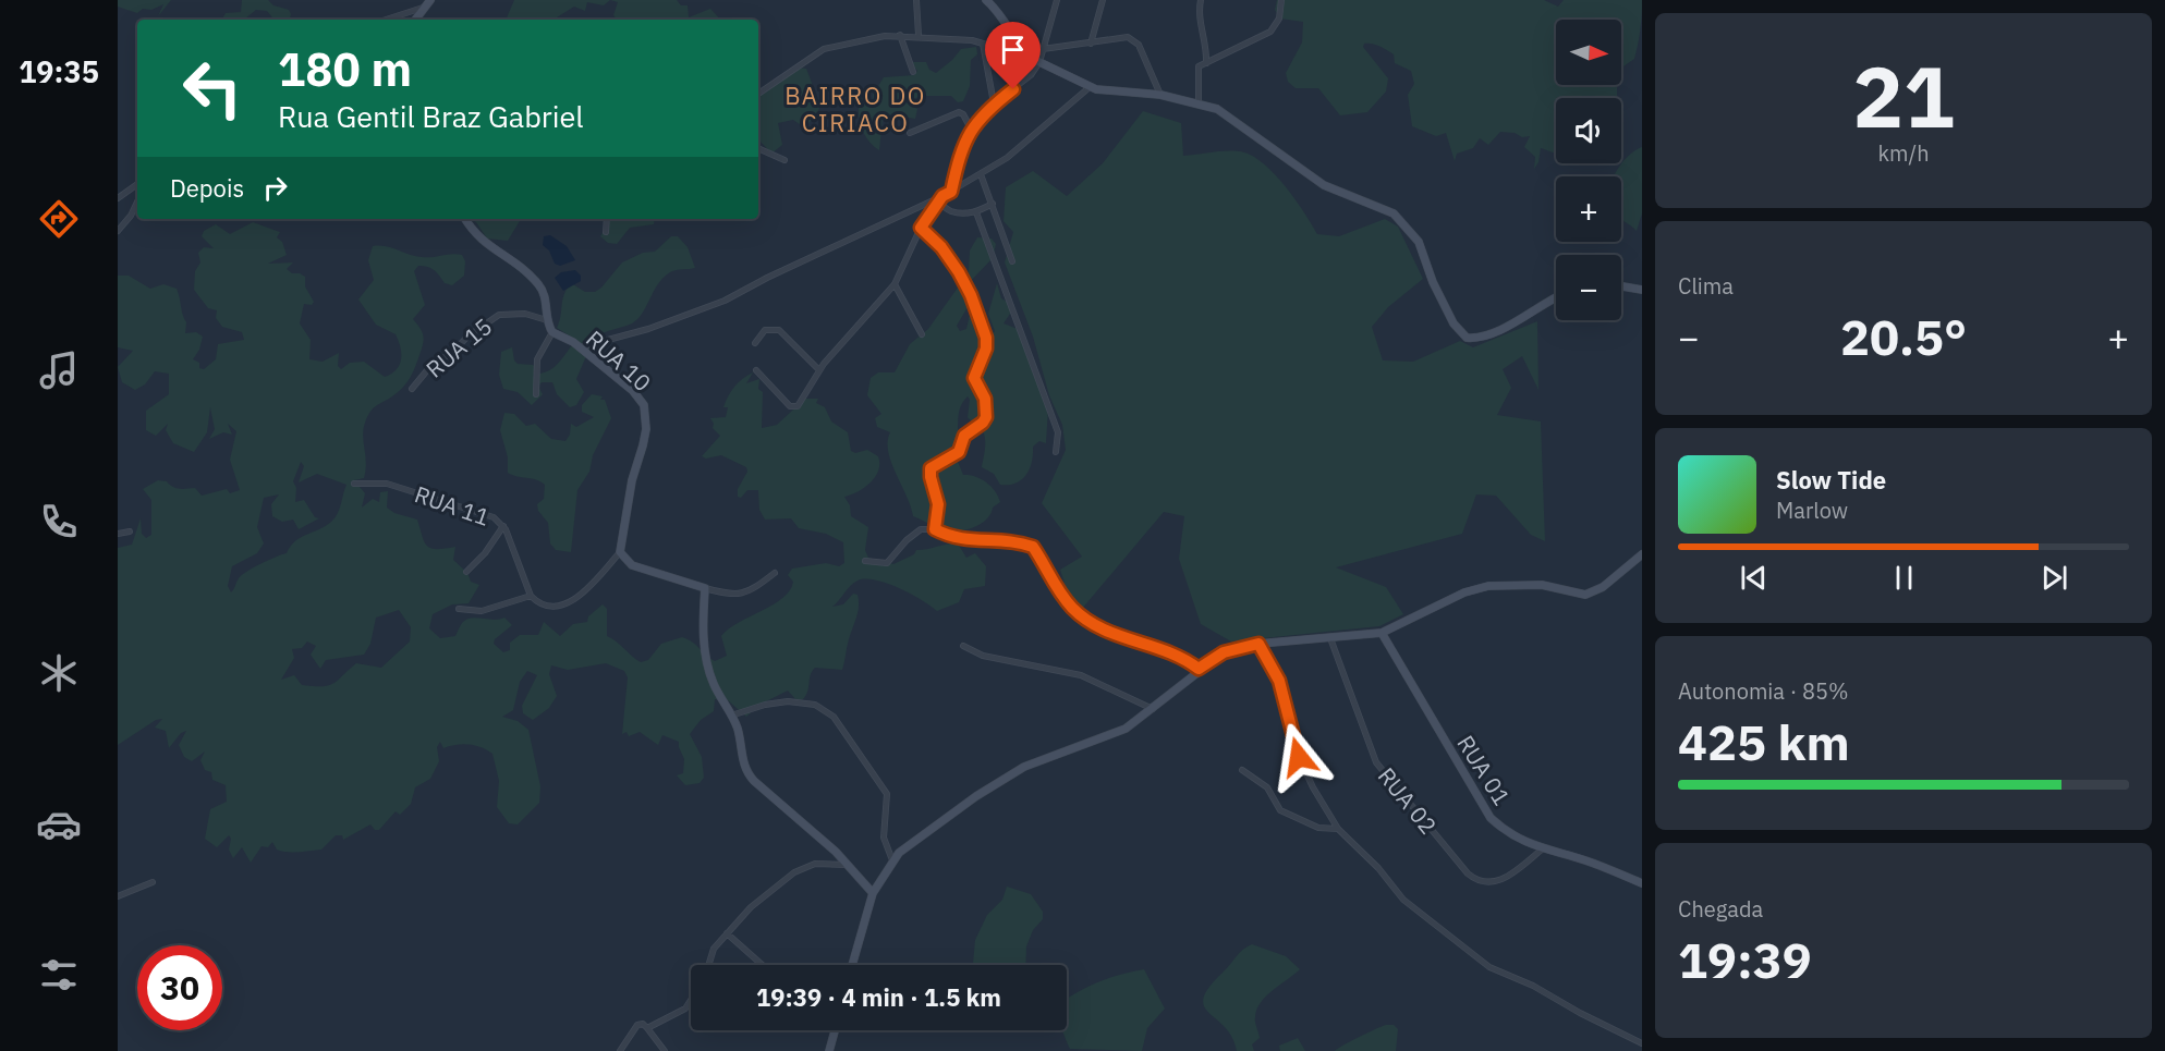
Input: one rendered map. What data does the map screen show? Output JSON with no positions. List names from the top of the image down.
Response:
{
  "streets": {
    "street": [
      "RUA 15",
      "RUA 10",
      "RUA 11",
      "RUA 01",
      "RUA 02"
    ]
  },
  "crossings": [
    ["RUA 15", "RUA 10"],
    ["RUA 10", "RUA 11"],
    ["RUA 01", "RUA 02"]
  ],
  "districts": ["BAIRRO DO CIRIACO"],
  "north": "right",
  "page": {
    "tabs": "19:35",
    "tile": [
      ["21", "km/h"],
      "Clima",
      ["Autonomia · 85%", "425 km"],
      ["Chegada", "19:39"]
    ],
    "map_buttons": ["+", "−"],
    "turn": ["180 m", "Rua Gentil Braz Gabriel"],
    "then": "Depois",
    "heat": ["−", "20.5°", "+"],
    "song": ["Slow Tide", "Marlow"],
    "limit": "30",
    "trip": "19:39 · 4 min · 1.5 km"
  }
}
